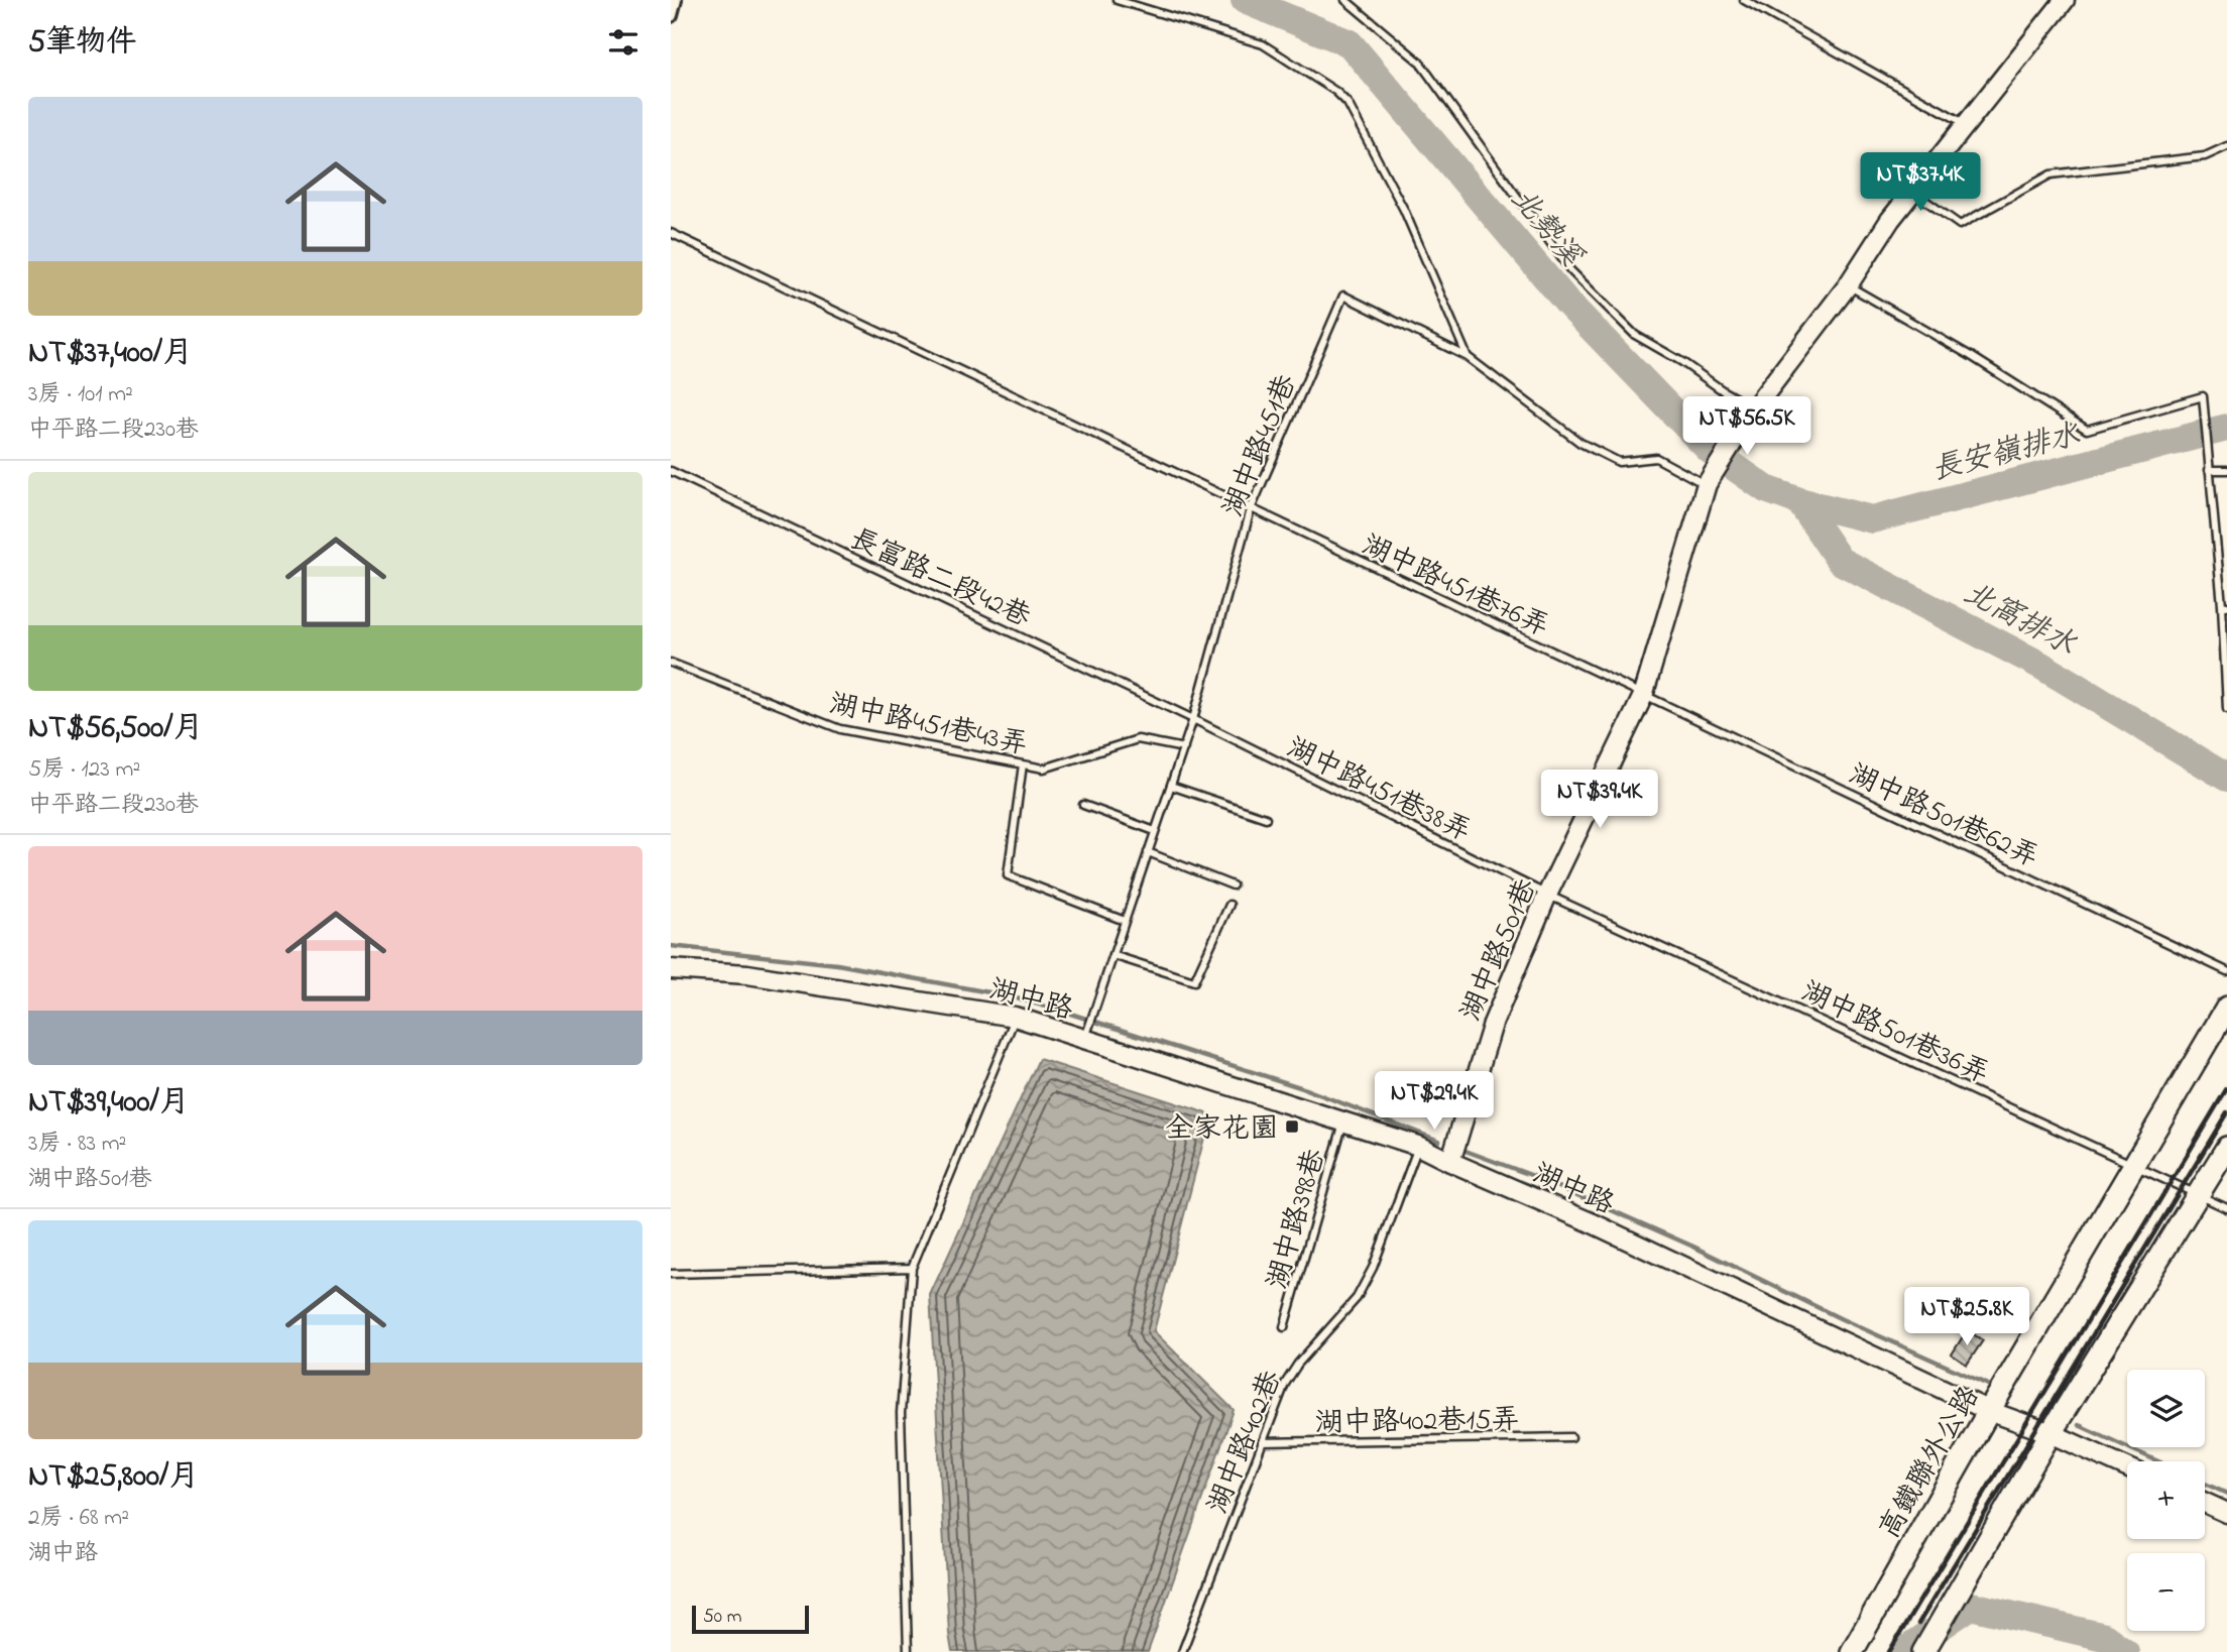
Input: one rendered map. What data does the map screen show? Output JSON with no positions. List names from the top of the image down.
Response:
{
  "streets": {
    "main road": ["高鐵聯外公路"],
    "street": ["湖中路501巷", "湖中路"],
    "lane": [
      "湖中路451巷",
      "長富路二段42巷",
      "湖中路451巷76弄",
      "湖中路451巷43弄",
      "湖中路451巷38弄",
      "湖中路501巷62弄",
      "湖中路501巷36弄",
      "湖中路398巷",
      "湖中路402巷15弄",
      "湖中路402巷"
    ]
  },
  "crossings": [
    ["湖中路451巷", "長富路二段42巷"],
    ["湖中路451巷", "湖中路451巷76弄"],
    ["湖中路451巷", "湖中路451巷43弄"],
    ["湖中路451巷", "湖中路451巷38弄"],
    ["湖中路451巷", "湖中路501巷"],
    ["湖中路451巷", "湖中路"],
    ["長富路二段42巷", "湖中路451巷38弄"],
    ["湖中路451巷76弄", "湖中路501巷62弄"],
    ["湖中路451巷76弄", "湖中路501巷"],
    ["湖中路451巷38弄", "湖中路501巷"],
    ["湖中路451巷38弄", "湖中路501巷36弄"],
    ["湖中路501巷62弄", "湖中路501巷"],
    ["湖中路501巷", "湖中路"],
    ["湖中路501巷", "湖中路501巷36弄"],
    ["湖中路", "湖中路398巷"],
    ["湖中路", "湖中路402巷"],
    ["湖中路", "高鐵聯外公路"],
    ["湖中路501巷36弄", "高鐵聯外公路"],
    ["湖中路402巷15弄", "湖中路402巷"]
  ],
  "water": ["北勢溪", "長安嶺排水", "北窩排水"],
  "places": {
    "transit": ["全家花園"]
  },
  "scale_bar": "50 m",
  "page": {
    "heading": "5筆物件",
    "list": [
      {
        "name": "NT$37,400/月",
        "note": "3房 · 101 m² · 中平路二段230巷"
      },
      {
        "name": "NT$56,500/月",
        "note": "5房 · 123 m² · 中平路二段230巷"
      },
      {
        "name": "NT$39,400/月",
        "note": "3房 · 83 m² · 湖中路501巷"
      },
      {
        "name": "NT$25,800/月",
        "note": "2房 · 68 m² · 湖中路"
      }
    ],
    "price": [
      "NT$37.4K",
      "NT$56.5K",
      "NT$39.4K",
      "NT$29.4K",
      "NT$25.8K"
    ],
    "map_buttons": ["+", "−"],
    "scale": "50 m"
  }
}
